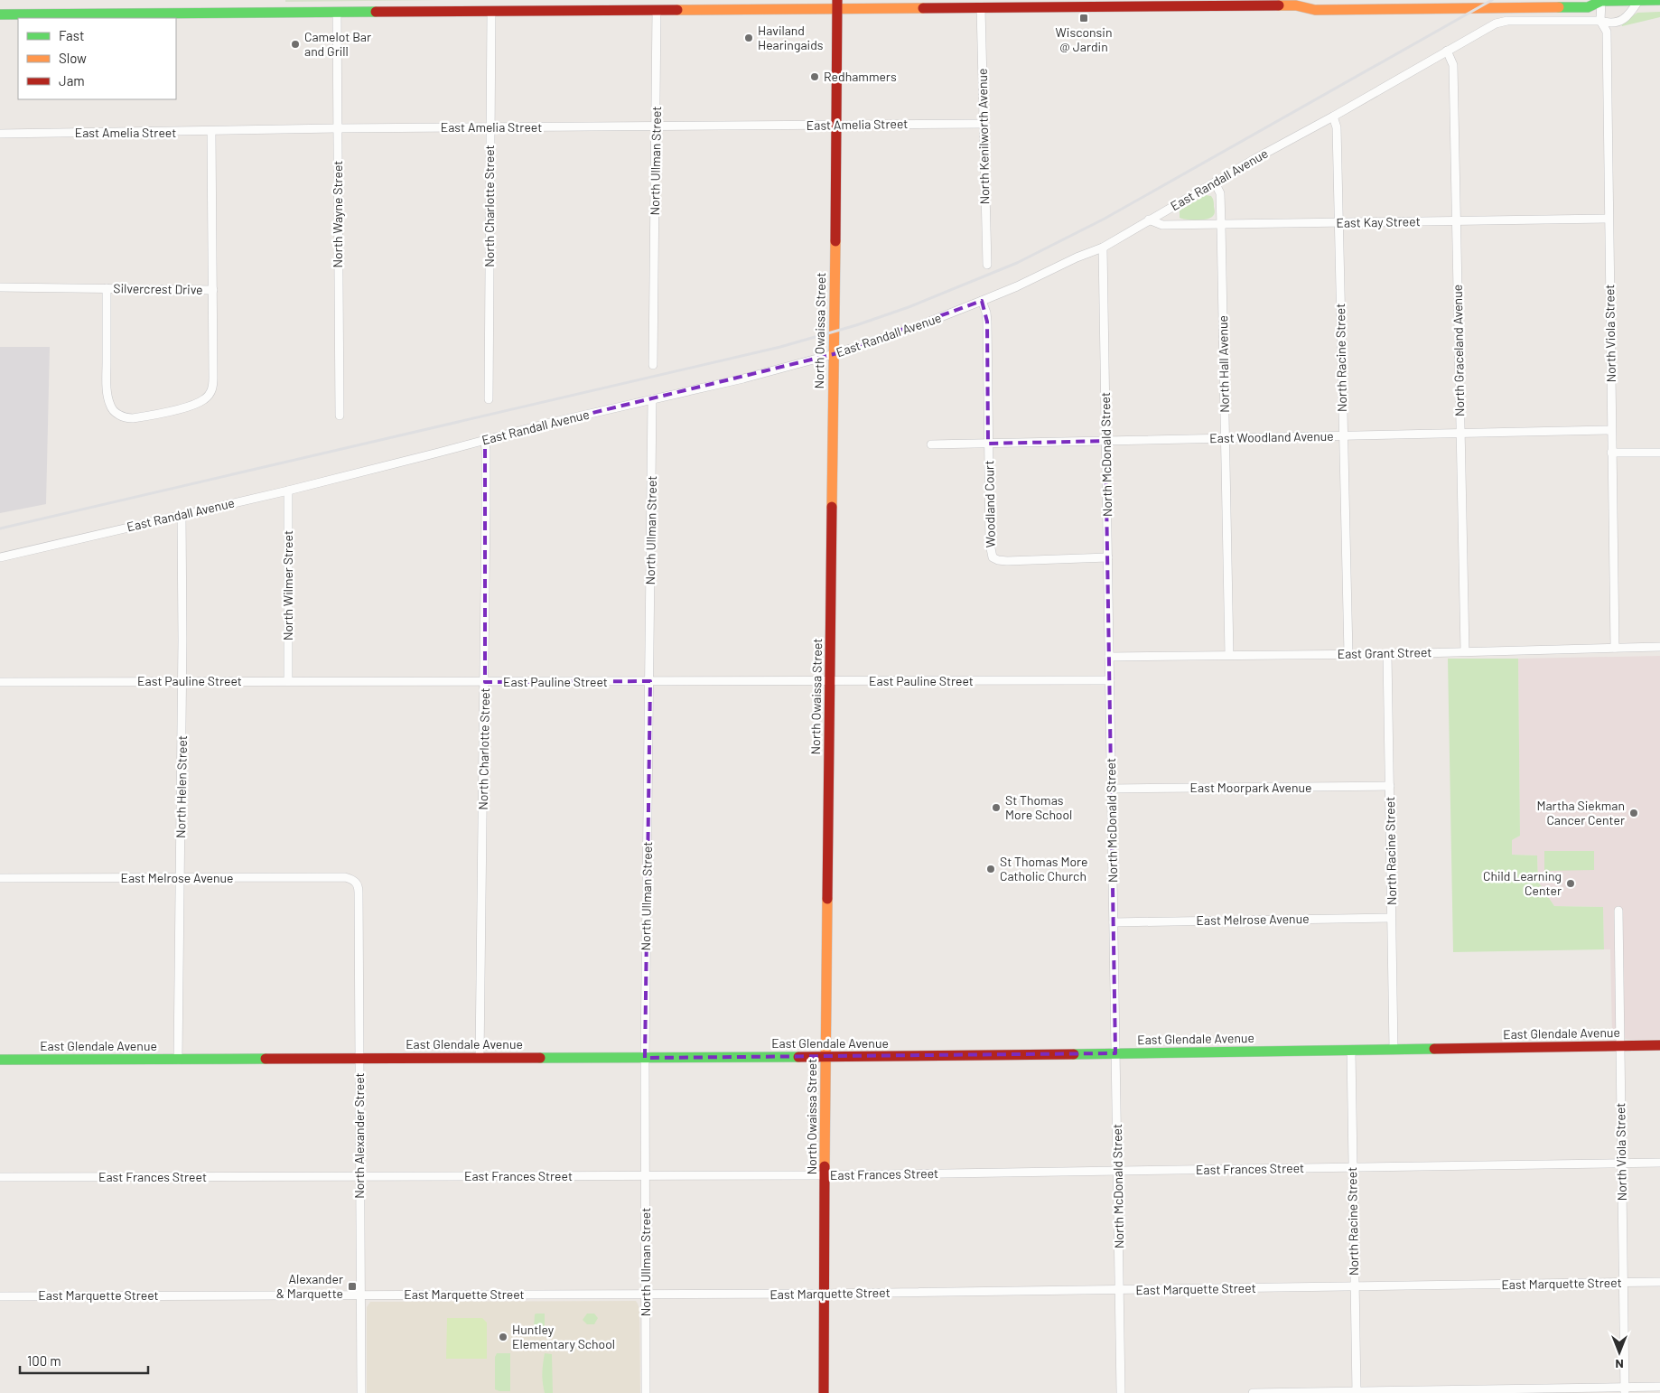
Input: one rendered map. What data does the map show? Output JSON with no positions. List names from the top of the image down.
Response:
{
  "streets": {
    "street": [
      "East Amelia Street",
      "North Kenilworth Avenue",
      "North Ullman Street",
      "East Randall Avenue",
      "North Charlotte Street",
      "North Wayne Street",
      "East Kay Street",
      "Silvercrest Drive",
      "North Owaissa Street",
      "North Viola Street",
      "North Graceland Avenue",
      "North Racine Street",
      "North Hall Avenue",
      "East Woodland Avenue",
      "North McDonald Street",
      "Woodland Court",
      "North Wilmer Street",
      "East Grant Street",
      "East Pauline Street",
      "North Helen Street",
      "East Moorpark Avenue",
      "East Melrose Avenue",
      "East Glendale Avenue",
      "North Alexander Street",
      "East Frances Street",
      "East Marquette Street"
    ]
  },
  "crossings": [
    ["East Amelia Street", "North Kenilworth Avenue"],
    ["East Amelia Street", "North Ullman Street"],
    ["East Amelia Street", "North Charlotte Street"],
    ["East Amelia Street", "North Wayne Street"],
    ["East Amelia Street", "Silvercrest Drive"],
    ["East Amelia Street", "North Owaissa Street"],
    ["North Ullman Street", "East Randall Avenue"],
    ["North Ullman Street", "East Pauline Street"],
    ["North Ullman Street", "East Glendale Avenue"],
    ["North Ullman Street", "East Frances Street"],
    ["North Ullman Street", "East Marquette Street"],
    ["East Randall Avenue", "North Charlotte Street"],
    ["East Randall Avenue", "East Kay Street"],
    ["East Randall Avenue", "North Owaissa Street"],
    ["East Randall Avenue", "North Viola Street"],
    ["East Randall Avenue", "North Graceland Avenue"],
    ["East Randall Avenue", "North Racine Street"],
    ["East Randall Avenue", "North Hall Avenue"],
    ["East Randall Avenue", "North McDonald Street"],
    ["East Randall Avenue", "North Wilmer Street"],
    ["East Randall Avenue", "North Helen Street"],
    ["North Charlotte Street", "East Pauline Street"],
    ["North Charlotte Street", "East Glendale Avenue"],
    ["East Kay Street", "North Viola Street"],
    ["East Kay Street", "North Graceland Avenue"],
    ["East Kay Street", "North Racine Street"],
    ["East Kay Street", "North Hall Avenue"],
    ["North Owaissa Street", "East Pauline Street"],
    ["North Owaissa Street", "East Glendale Avenue"],
    ["North Owaissa Street", "East Frances Street"],
    ["North Owaissa Street", "East Marquette Street"],
    ["North Viola Street", "East Woodland Avenue"],
    ["North Viola Street", "East Grant Street"],
    ["North Viola Street", "East Glendale Avenue"],
    ["North Viola Street", "East Frances Street"],
    ["North Viola Street", "East Marquette Street"],
    ["North Graceland Avenue", "East Woodland Avenue"],
    ["North Graceland Avenue", "East Grant Street"],
    ["North Racine Street", "East Woodland Avenue"],
    ["North Racine Street", "East Grant Street"],
    ["North Racine Street", "East Moorpark Avenue"],
    ["North Racine Street", "East Melrose Avenue"],
    ["North Racine Street", "East Glendale Avenue"],
    ["North Racine Street", "East Frances Street"],
    ["North Racine Street", "East Marquette Street"],
    ["North Hall Avenue", "East Woodland Avenue"],
    ["North Hall Avenue", "East Grant Street"],
    ["East Woodland Avenue", "North McDonald Street"],
    ["East Woodland Avenue", "Woodland Court"],
    ["North McDonald Street", "Woodland Court"],
    ["North McDonald Street", "East Grant Street"],
    ["North McDonald Street", "East Pauline Street"],
    ["North McDonald Street", "East Moorpark Avenue"],
    ["North McDonald Street", "East Melrose Avenue"],
    ["North McDonald Street", "East Glendale Avenue"],
    ["North McDonald Street", "East Frances Street"],
    ["North McDonald Street", "East Marquette Street"],
    ["North Wilmer Street", "East Pauline Street"],
    ["East Pauline Street", "North Helen Street"],
    ["North Helen Street", "East Melrose Avenue"],
    ["North Helen Street", "East Glendale Avenue"],
    ["East Melrose Avenue", "North Alexander Street"],
    ["East Glendale Avenue", "North Alexander Street"],
    ["North Alexander Street", "East Frances Street"],
    ["North Alexander Street", "East Marquette Street"]
  ],
  "places": {
    "transit": ["Wisconsin @ Jardin", "Alexander & Marquette"],
    "other": [
      "Haviland Hearingaids",
      "Camelot Bar and Grill",
      "Redhammers",
      "St Thomas More School",
      "Martha Siekman Cancer Center",
      "St Thomas More Catholic Church",
      "Child Learning Center",
      "Huntley Elementary School"
    ]
  },
  "legend": ["Fast", "Slow", "Jam"],
  "scale_bar": "100 m",
  "north": "bottom"
}
